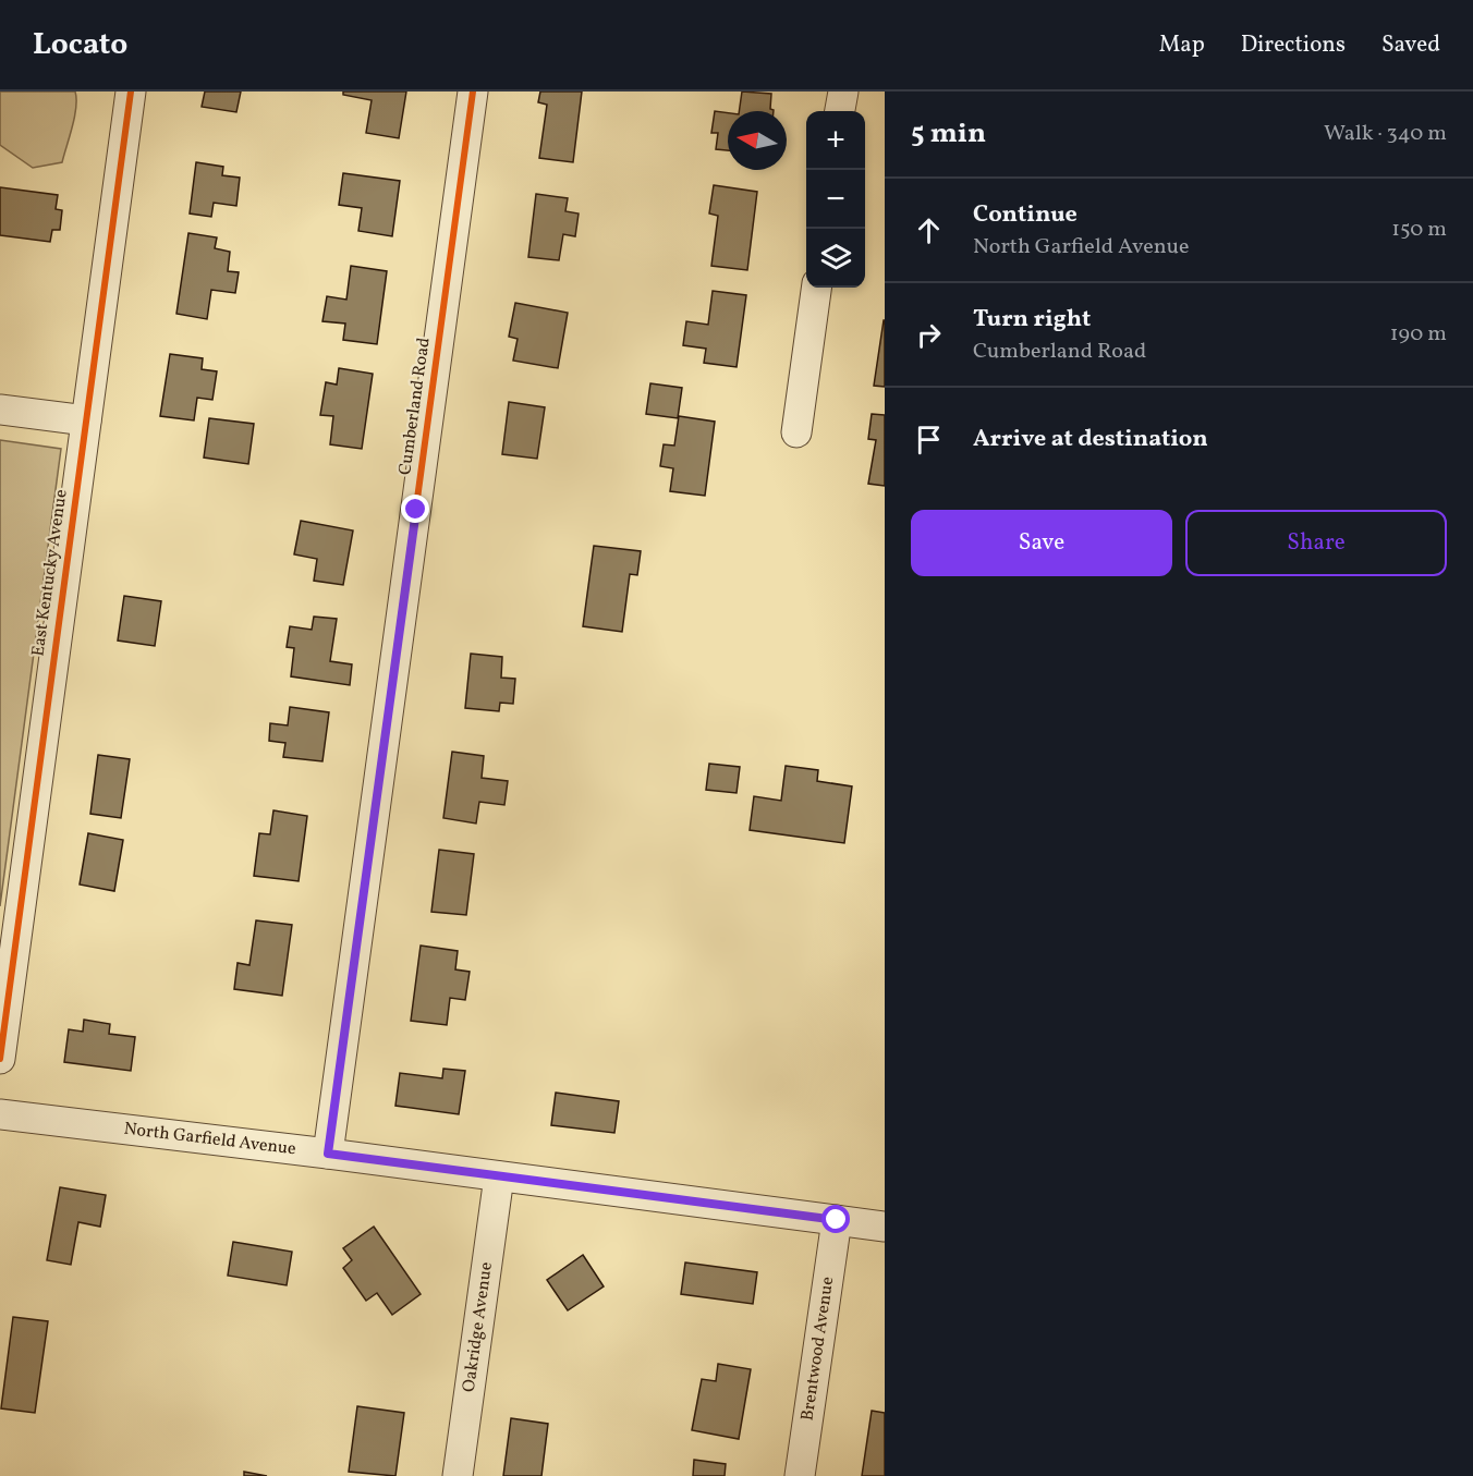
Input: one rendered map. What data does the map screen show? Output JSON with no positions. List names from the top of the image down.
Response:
{
  "streets": {
    "street": [
      "Cumberland Road",
      "East Kentucky Avenue",
      "North Garfield Avenue",
      "Oakridge Avenue",
      "Brentwood Avenue"
    ]
  },
  "crossings": [
    ["Cumberland Road", "North Garfield Avenue"],
    ["North Garfield Avenue", "Oakridge Avenue"],
    ["North Garfield Avenue", "Brentwood Avenue"]
  ],
  "north": "left",
  "page": {
    "header": "Locato",
    "nav": ["Map", "Directions", "Saved"],
    "heading": ["5 min", "Walk · 340 m"],
    "map_buttons": ["+", "−"],
    "list": [
      ["Continue", "North Garfield Avenue", "150 m"],
      ["Turn right", "Cumberland Road", "190 m"],
      "Arrive at destination"
    ],
    "buttons": ["Save", "Share"]
  }
}
